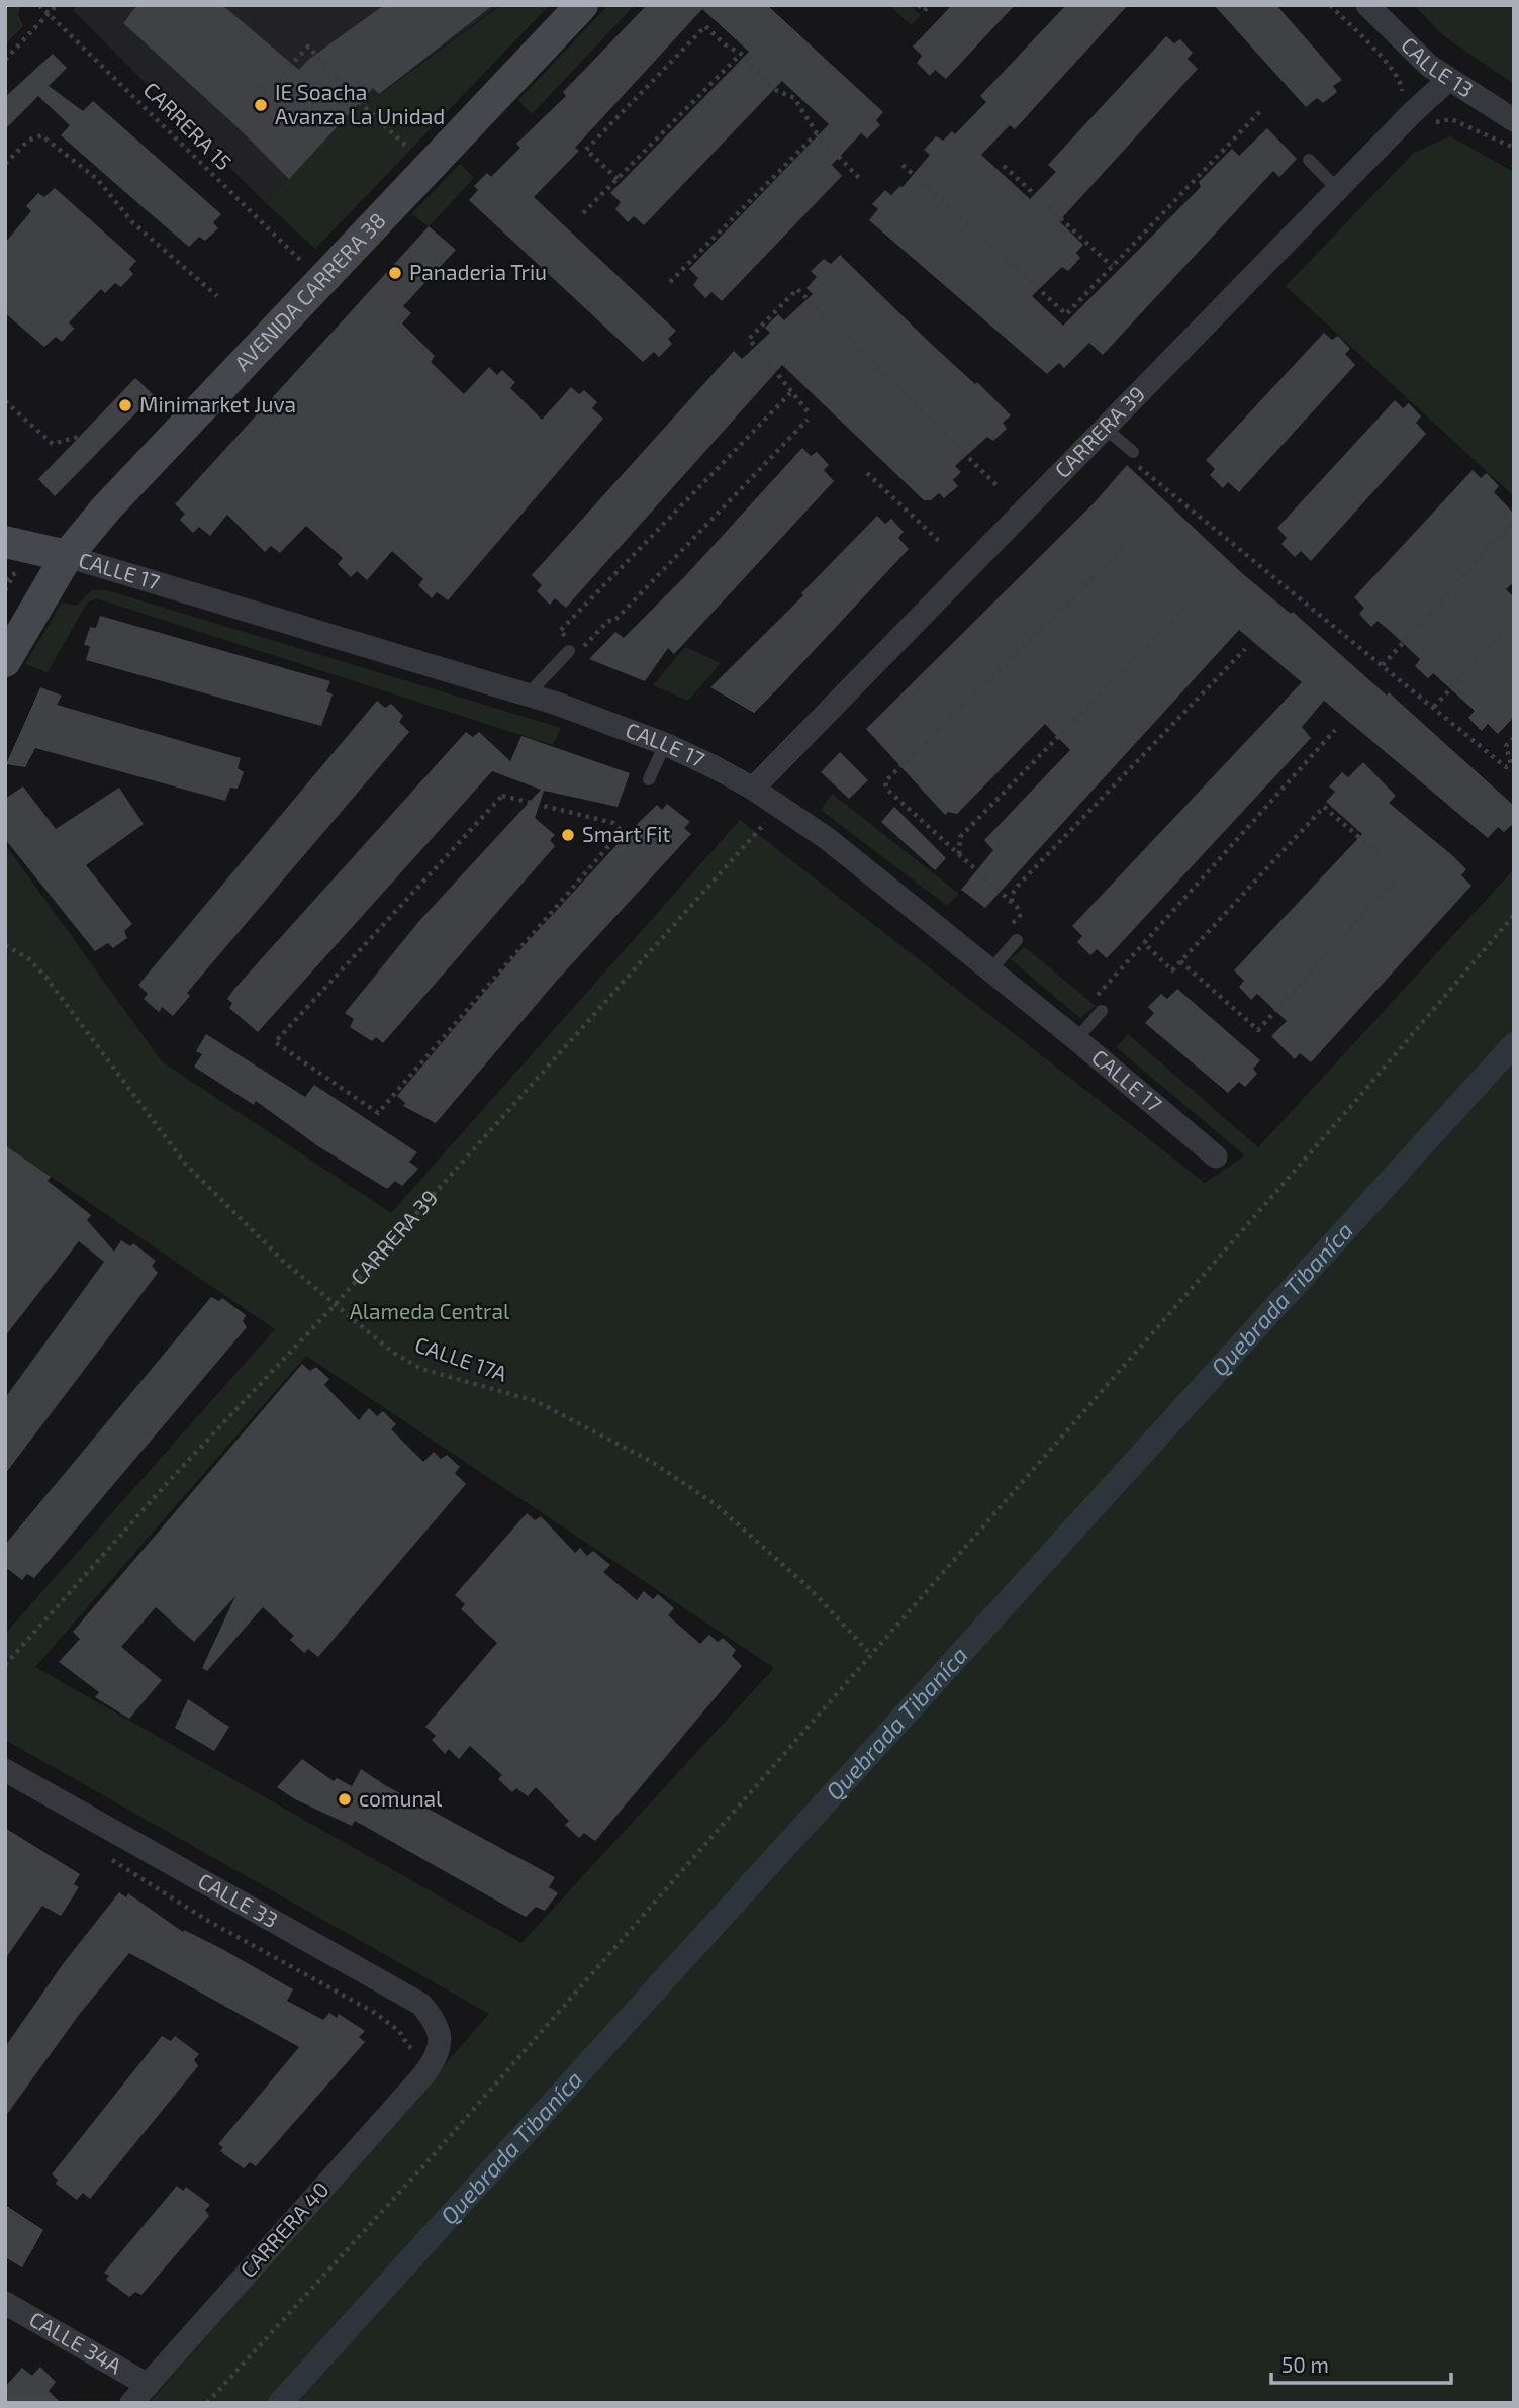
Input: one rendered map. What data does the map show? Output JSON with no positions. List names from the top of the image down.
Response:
{
  "streets": {
    "main road": ["AVENIDA CARRERA 38", "CALLE 17"],
    "street": [
      "CALLE 13",
      "CARRERA 39",
      "CALLE 33",
      "CARRERA 40",
      "CALLE 34A"
    ],
    "path": ["CARRERA 15", "CALLE 17A"]
  },
  "crossings": [
    ["CALLE 13", "CARRERA 39"],
    ["AVENIDA CARRERA 38", "CALLE 17"],
    ["CARRERA 39", "CALLE 17"],
    ["CARRERA 39", "CALLE 17A"],
    ["CALLE 33", "CARRERA 40"],
    ["CARRERA 40", "CALLE 34A"]
  ],
  "water": ["Quebrada Tibaníca"],
  "parks": ["Alameda Central"],
  "places": [
    "IE Soacha Avanza La Unidad",
    "Panaderia Triu",
    "Minimarket Juva",
    "Smart Fit",
    "comunal"
  ],
  "scale_bar": "50 m"
}
